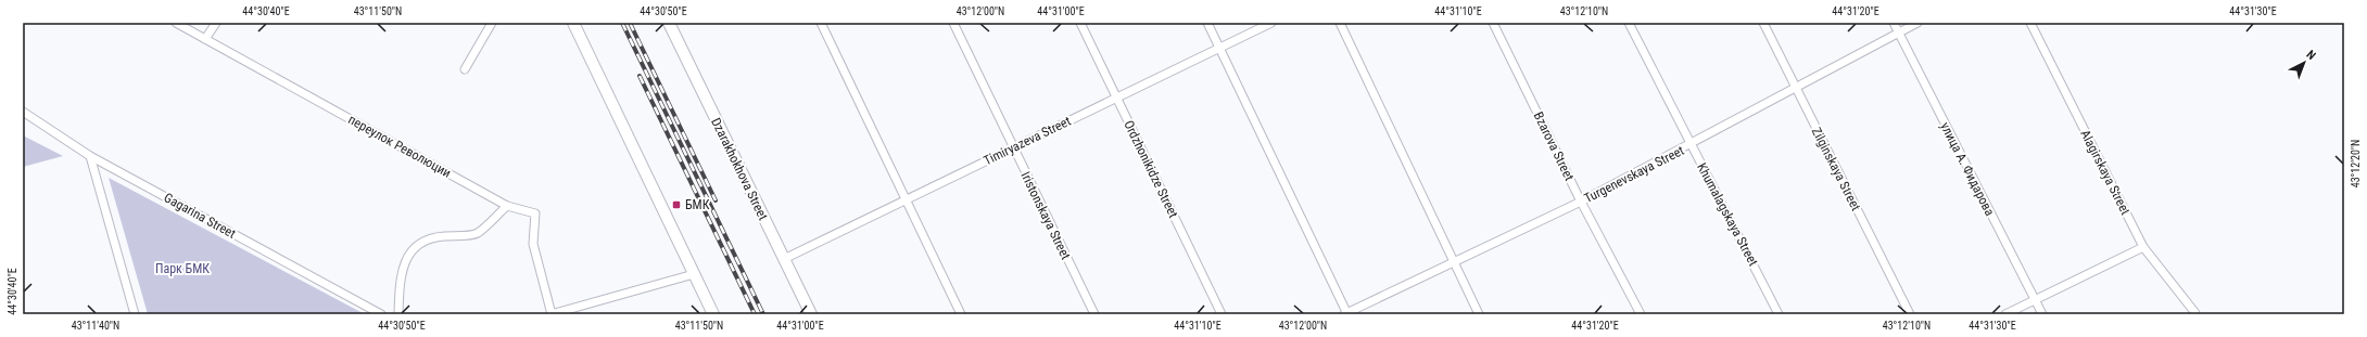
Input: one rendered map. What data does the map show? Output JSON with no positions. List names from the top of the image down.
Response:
{
  "streets": {
    "street": [
      "Timiryazeva Street",
      "переулок Революции",
      "Bzarova Street",
      "Dzarakhokhova Street",
      "Ordzhonikidze Street",
      "Zilginskaya Street",
      "улица А. Фидарова",
      "Alagirskaya Street",
      "Turgenevskaya Street",
      "Khumalagskaya Street",
      "Gagarina Street",
      "Iristonskaya Street"
    ]
  },
  "crossings": [
    ["Timiryazeva Street", "Dzarakhokhova Street"],
    ["Timiryazeva Street", "Ordzhonikidze Street"],
    ["Timiryazeva Street", "Iristonskaya Street"],
    ["Bzarova Street", "Turgenevskaya Street"],
    ["Zilginskaya Street", "Turgenevskaya Street"],
    ["улица А. Фидарова", "Turgenevskaya Street"],
    ["Turgenevskaya Street", "Khumalagskaya Street"]
  ],
  "parks": ["Парк БМК"],
  "places": {
    "transit": ["БМК"]
  },
  "north": "top right",
  "coordinates": [
    "44°30'40\"E",
    "43°11'50\"N",
    "44°30'50\"E",
    "43°12'00\"N",
    "44°31'00\"E",
    "44°31'10\"E",
    "43°12'10\"N",
    "44°31'20\"E",
    "44°31'30\"E",
    "43°12'20\"N",
    "43°11'40\"N"
  ]
}
